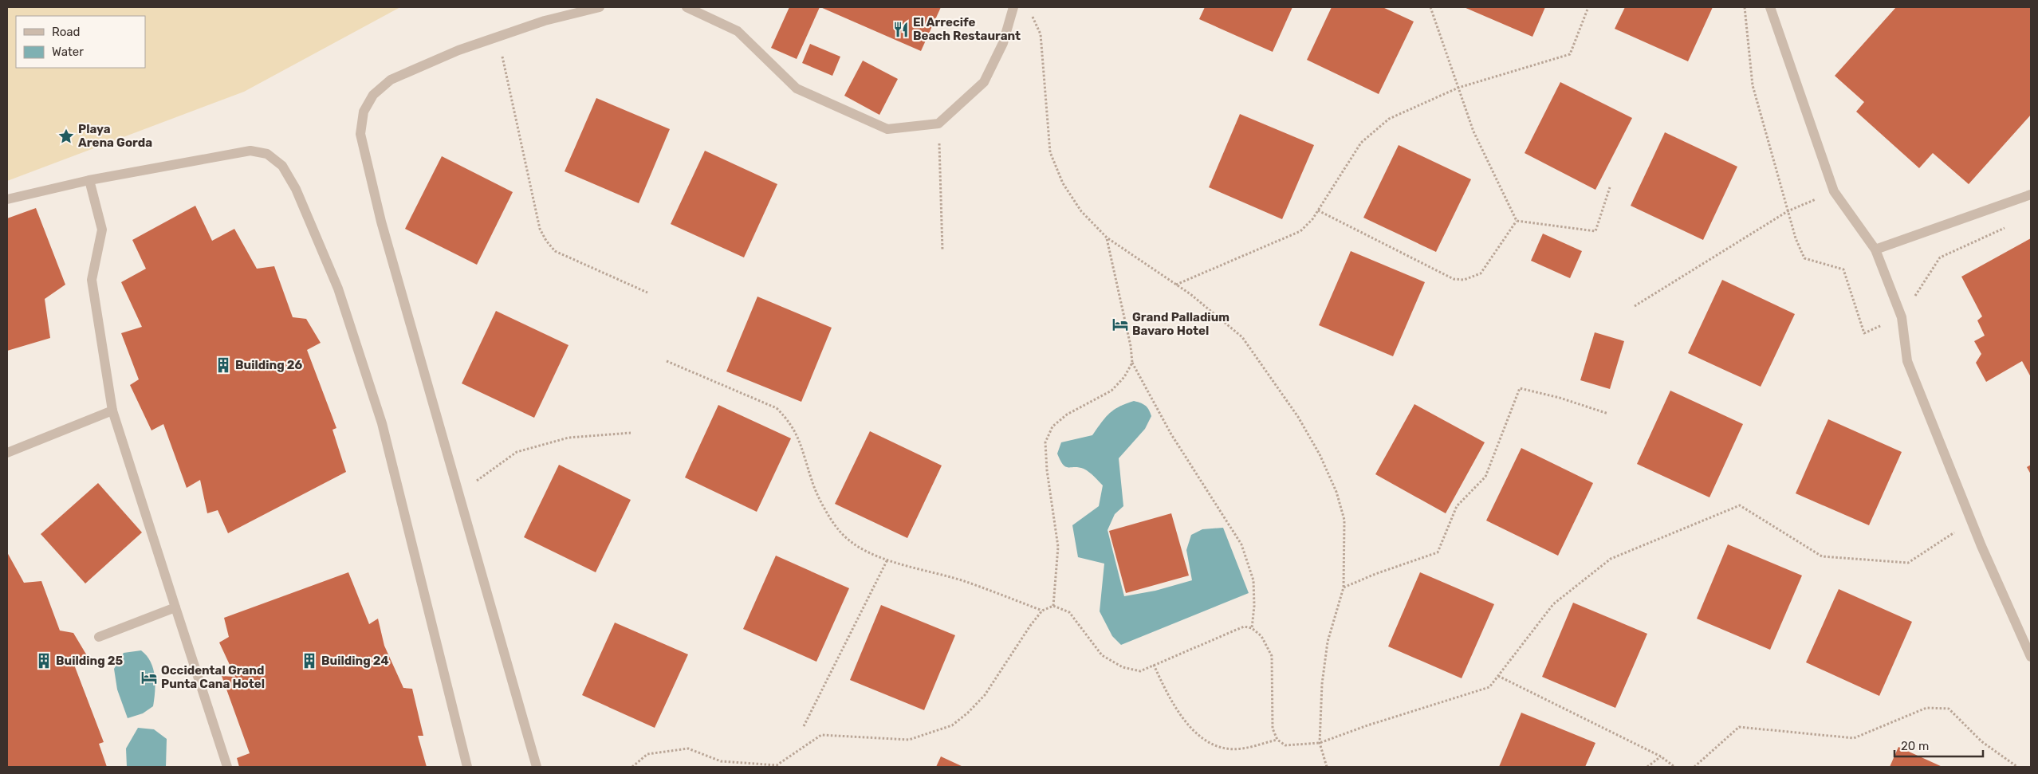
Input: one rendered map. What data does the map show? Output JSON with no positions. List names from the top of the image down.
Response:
{
  "places": {
    "restaurant": ["El Arrecife Beach Restaurant"],
    "place": ["Playa Arena Gorda"],
    "hotel": ["Grand Palladium Bavaro Hotel", "Occidental Grand Punta Cana Hotel"],
    "building": ["Building 26", "Building 25", "Building 24"]
  },
  "legend": ["Road", "Water"],
  "scale_bar": "20 m"
}
